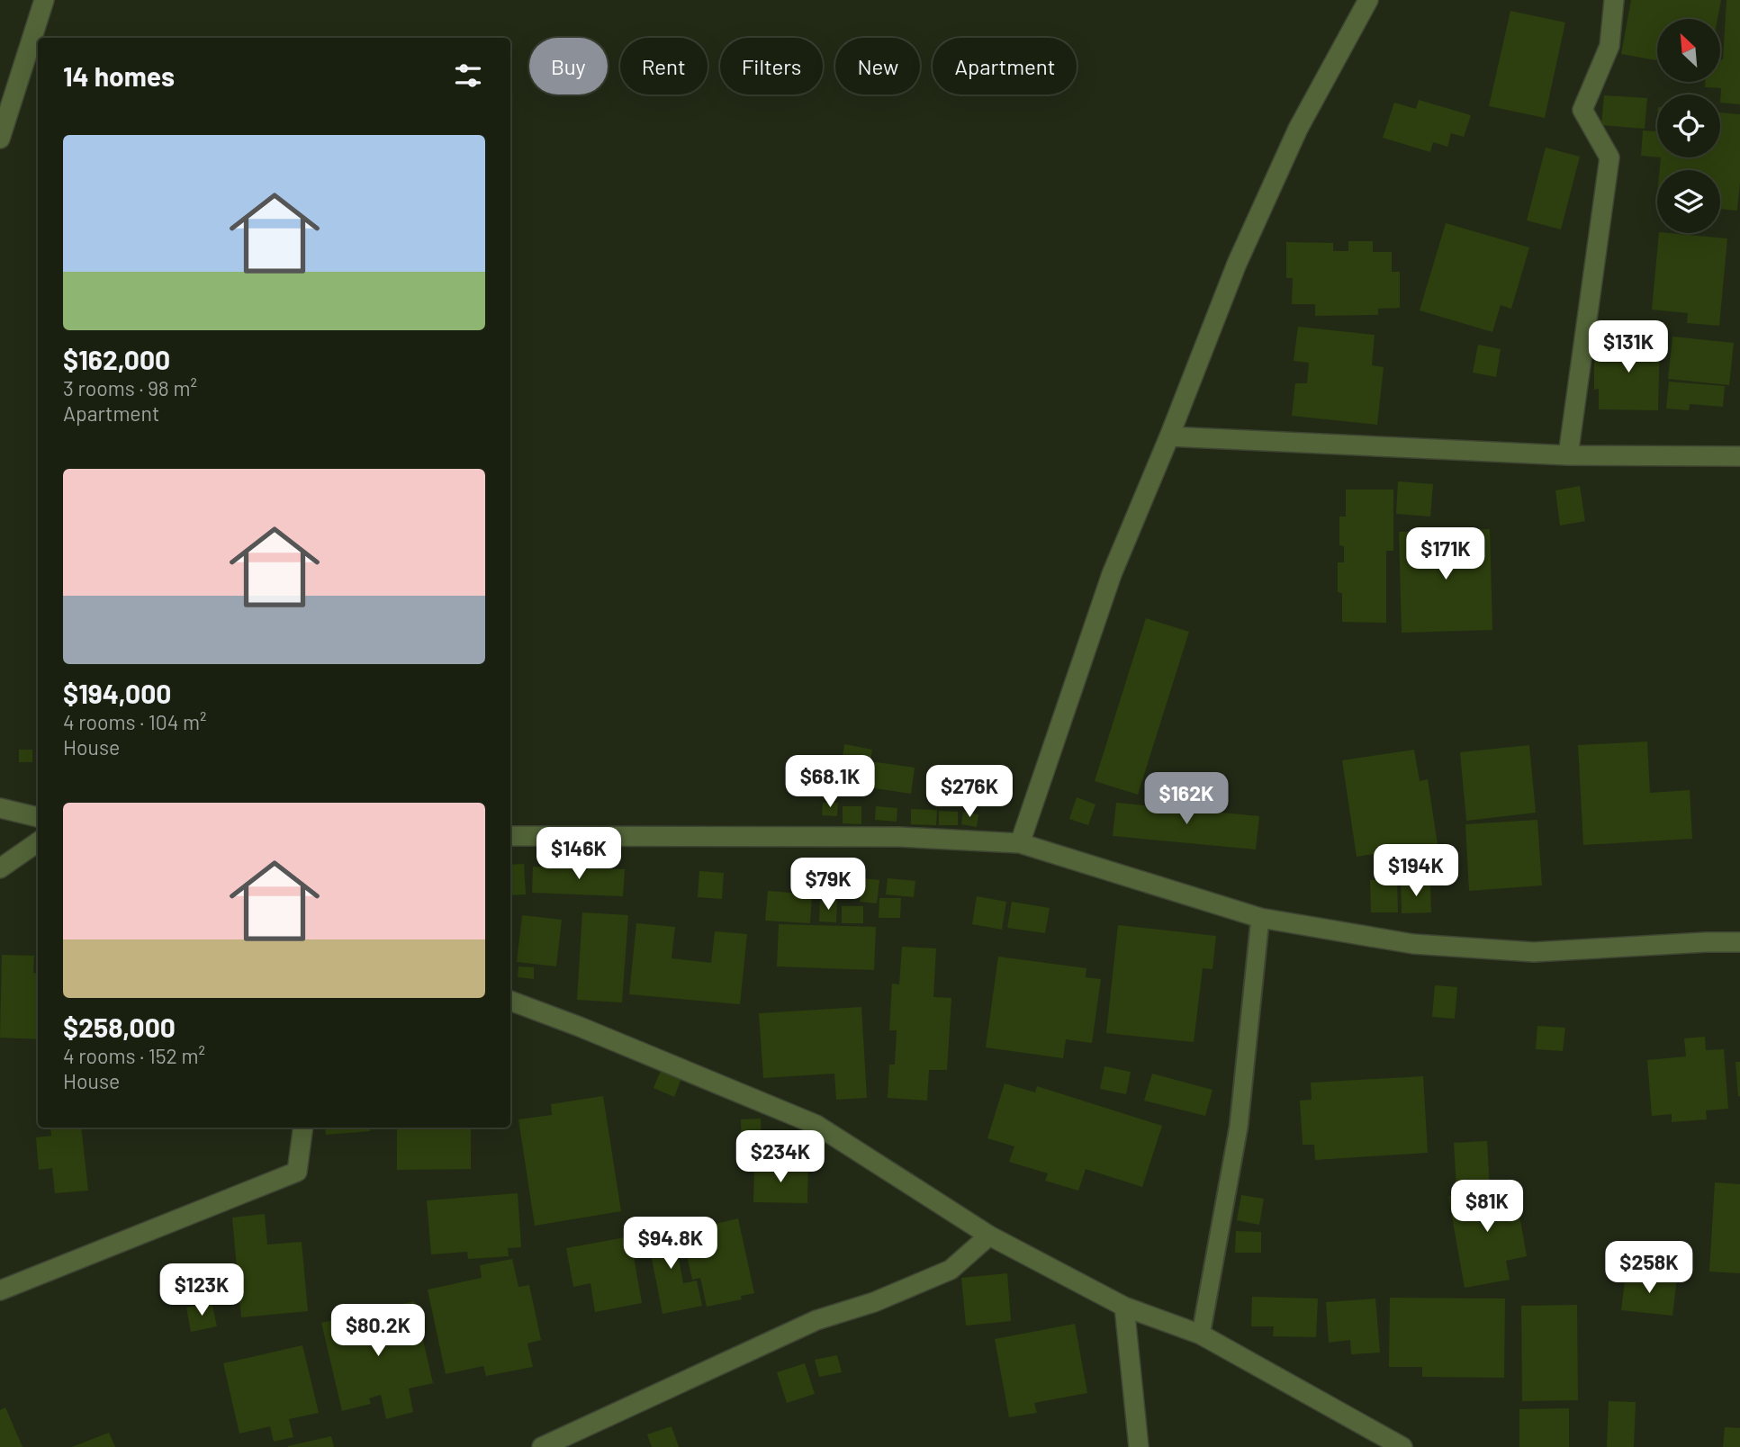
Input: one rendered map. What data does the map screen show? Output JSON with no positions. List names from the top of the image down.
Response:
{
  "north": "top left",
  "page": {
    "chip": [
      "Buy",
      "Rent",
      "Filters",
      "New",
      "Apartment"
    ],
    "heading": "14 homes",
    "list": [
      {
        "name": "$162,000",
        "note": "3 rooms · 98 m² · Apartment"
      },
      {
        "name": "$194,000",
        "note": "4 rooms · 104 m² · House"
      },
      {
        "name": "$258,000",
        "note": "4 rooms · 152 m² · House"
      }
    ],
    "price": [
      "$131K",
      "$171K",
      "$68.1K",
      "$276K",
      "$162K",
      "$146K",
      "$194K",
      "$79K",
      "$234K",
      "$81K",
      "$94.8K",
      "$258K",
      "$123K",
      "$80.2K"
    ]
  }
}
